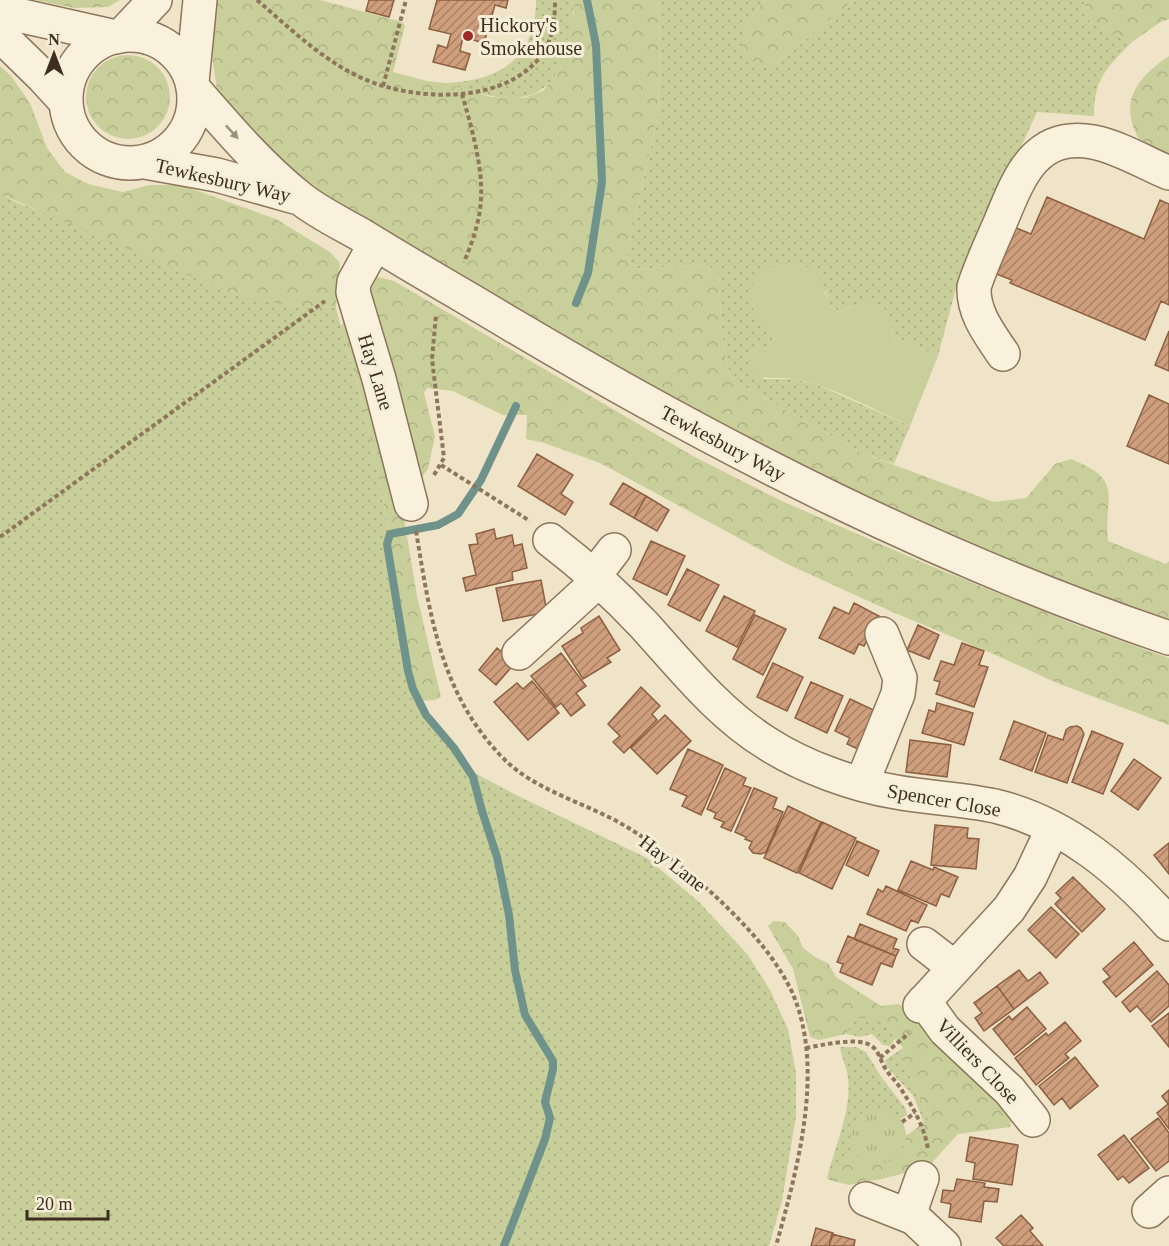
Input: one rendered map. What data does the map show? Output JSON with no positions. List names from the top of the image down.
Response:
{
  "streets": {
    "street": [
      "Tewkesbury Way",
      "Hay Lane",
      "Spencer Close",
      "Villiers Close"
    ]
  },
  "crossings": [
    ["Spencer Close", "Villiers Close"]
  ],
  "places": ["Hickory's Smokehouse"],
  "scale_bar": "20 m",
  "north": "top"
}
